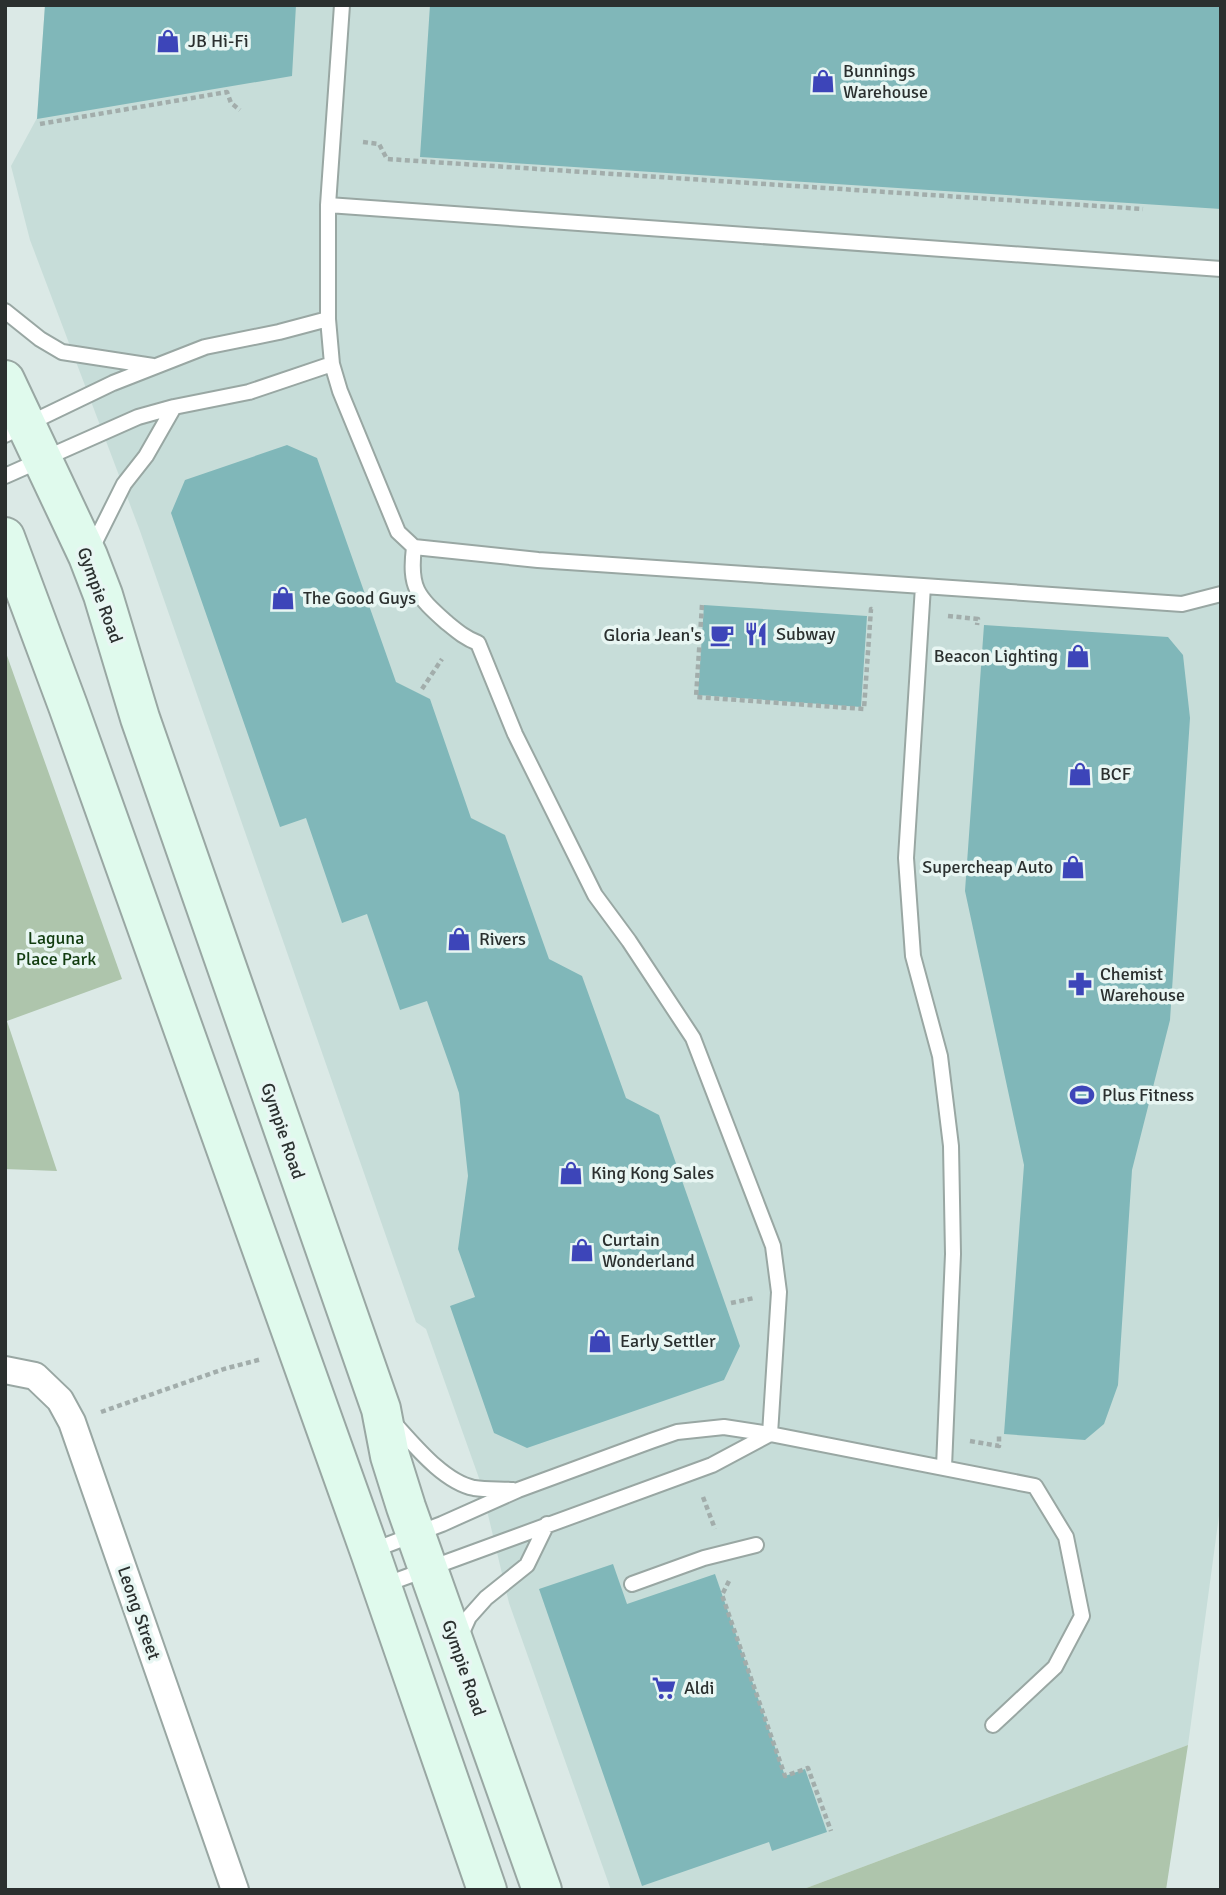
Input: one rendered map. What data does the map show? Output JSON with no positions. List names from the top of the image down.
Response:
{
  "streets": {
    "main road": ["Gympie Road"],
    "street": ["Leong Street"]
  },
  "parks": ["Laguna Place Park"],
  "places": {
    "shop": [
      "JB Hi-Fi",
      "Bunnings Warehouse",
      "The Good Guys",
      "Beacon Lighting",
      "BCF",
      "Supercheap Auto",
      "Rivers",
      "King Kong Sales",
      "Curtain Wonderland",
      "Early Settler"
    ],
    "restaurant": ["Subway"],
    "cafe": ["Gloria Jean's"],
    "pharmacy": ["Chemist Warehouse"],
    "sports": ["Plus Fitness"],
    "supermarket": ["Aldi"]
  }
}
